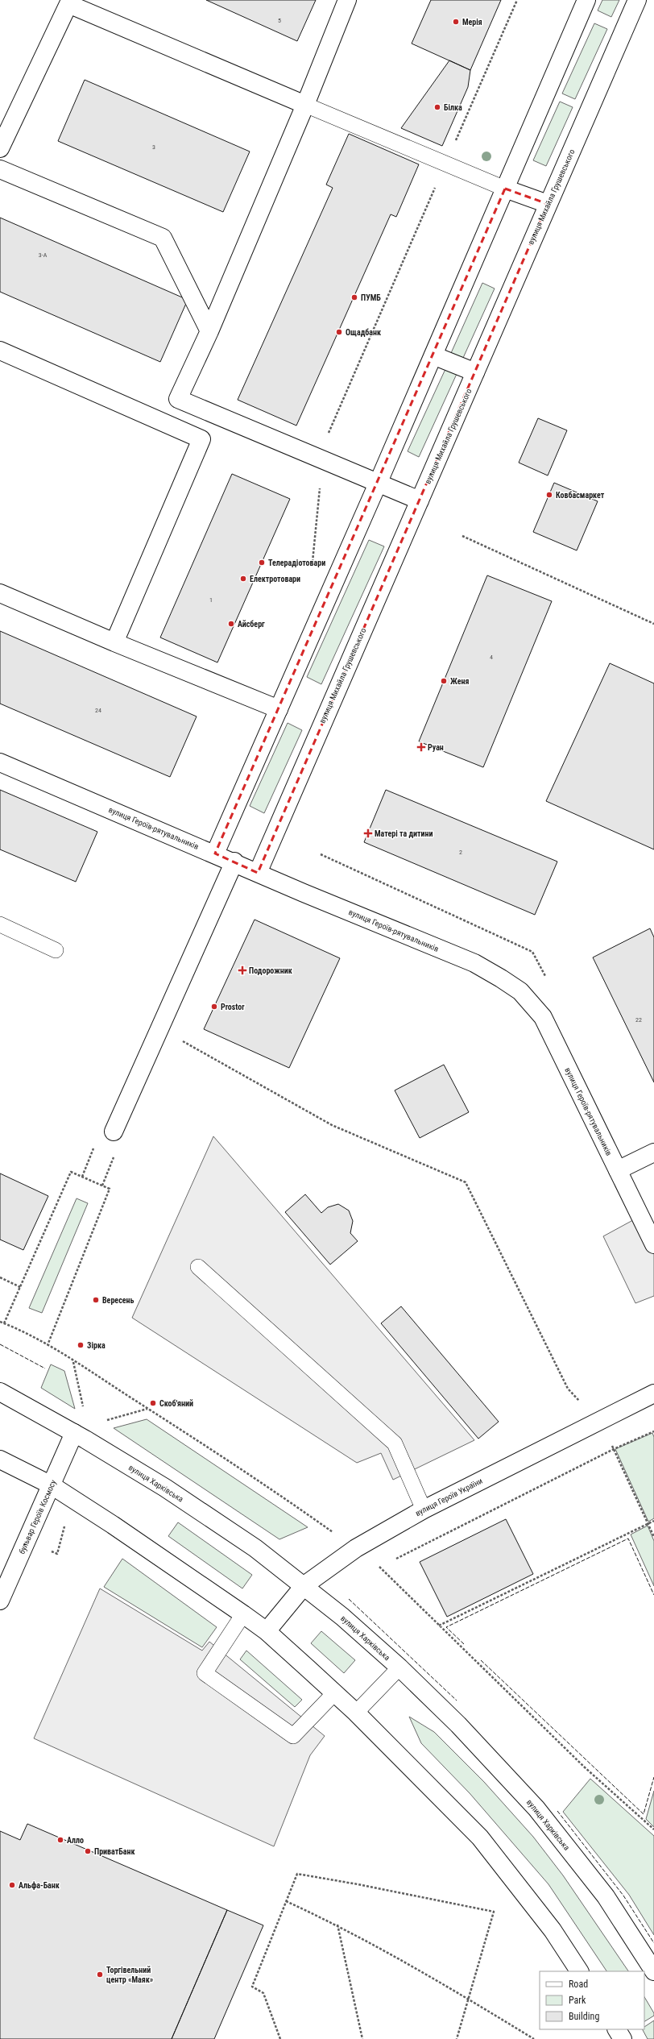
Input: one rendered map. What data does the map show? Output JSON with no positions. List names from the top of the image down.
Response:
{
  "streets": {
    "street": [
      "вулиця Михайла Грушевського",
      "вулиця Героїв-рятувальників",
      "вулиця Харківська",
      "вулиця Героїв України",
      "бульвар Героїв Космосу"
    ]
  },
  "crossings": [
    ["вулиця Михайла Грушевського", "вулиця Героїв-рятувальників"],
    ["вулиця Харківська", "вулиця Героїв України"],
    ["вулиця Харківська", "бульвар Героїв Космосу"]
  ],
  "places": {
    "other": [
      "Мерія",
      "Білка",
      "ПУМБ",
      "Ощадбанк",
      "Ковбасмаркет",
      "Телерадіотовари",
      "Електротовари",
      "Айсберг",
      "Женя",
      "Prostor",
      "Вересень",
      "Зiрка",
      "Скоб'яний",
      "Алло",
      "ПриватБанк",
      "Альфа-Банк",
      "Торгівельний центр «Маяк»"
    ],
    "health": ["Руан", "Матері та дитини", "Подорожник"]
  },
  "house_numbers": [
    "5",
    "3",
    "3-А",
    "1",
    "4",
    "24",
    "2",
    "22"
  ],
  "legend": ["Road", "Park", "Building"]
}
